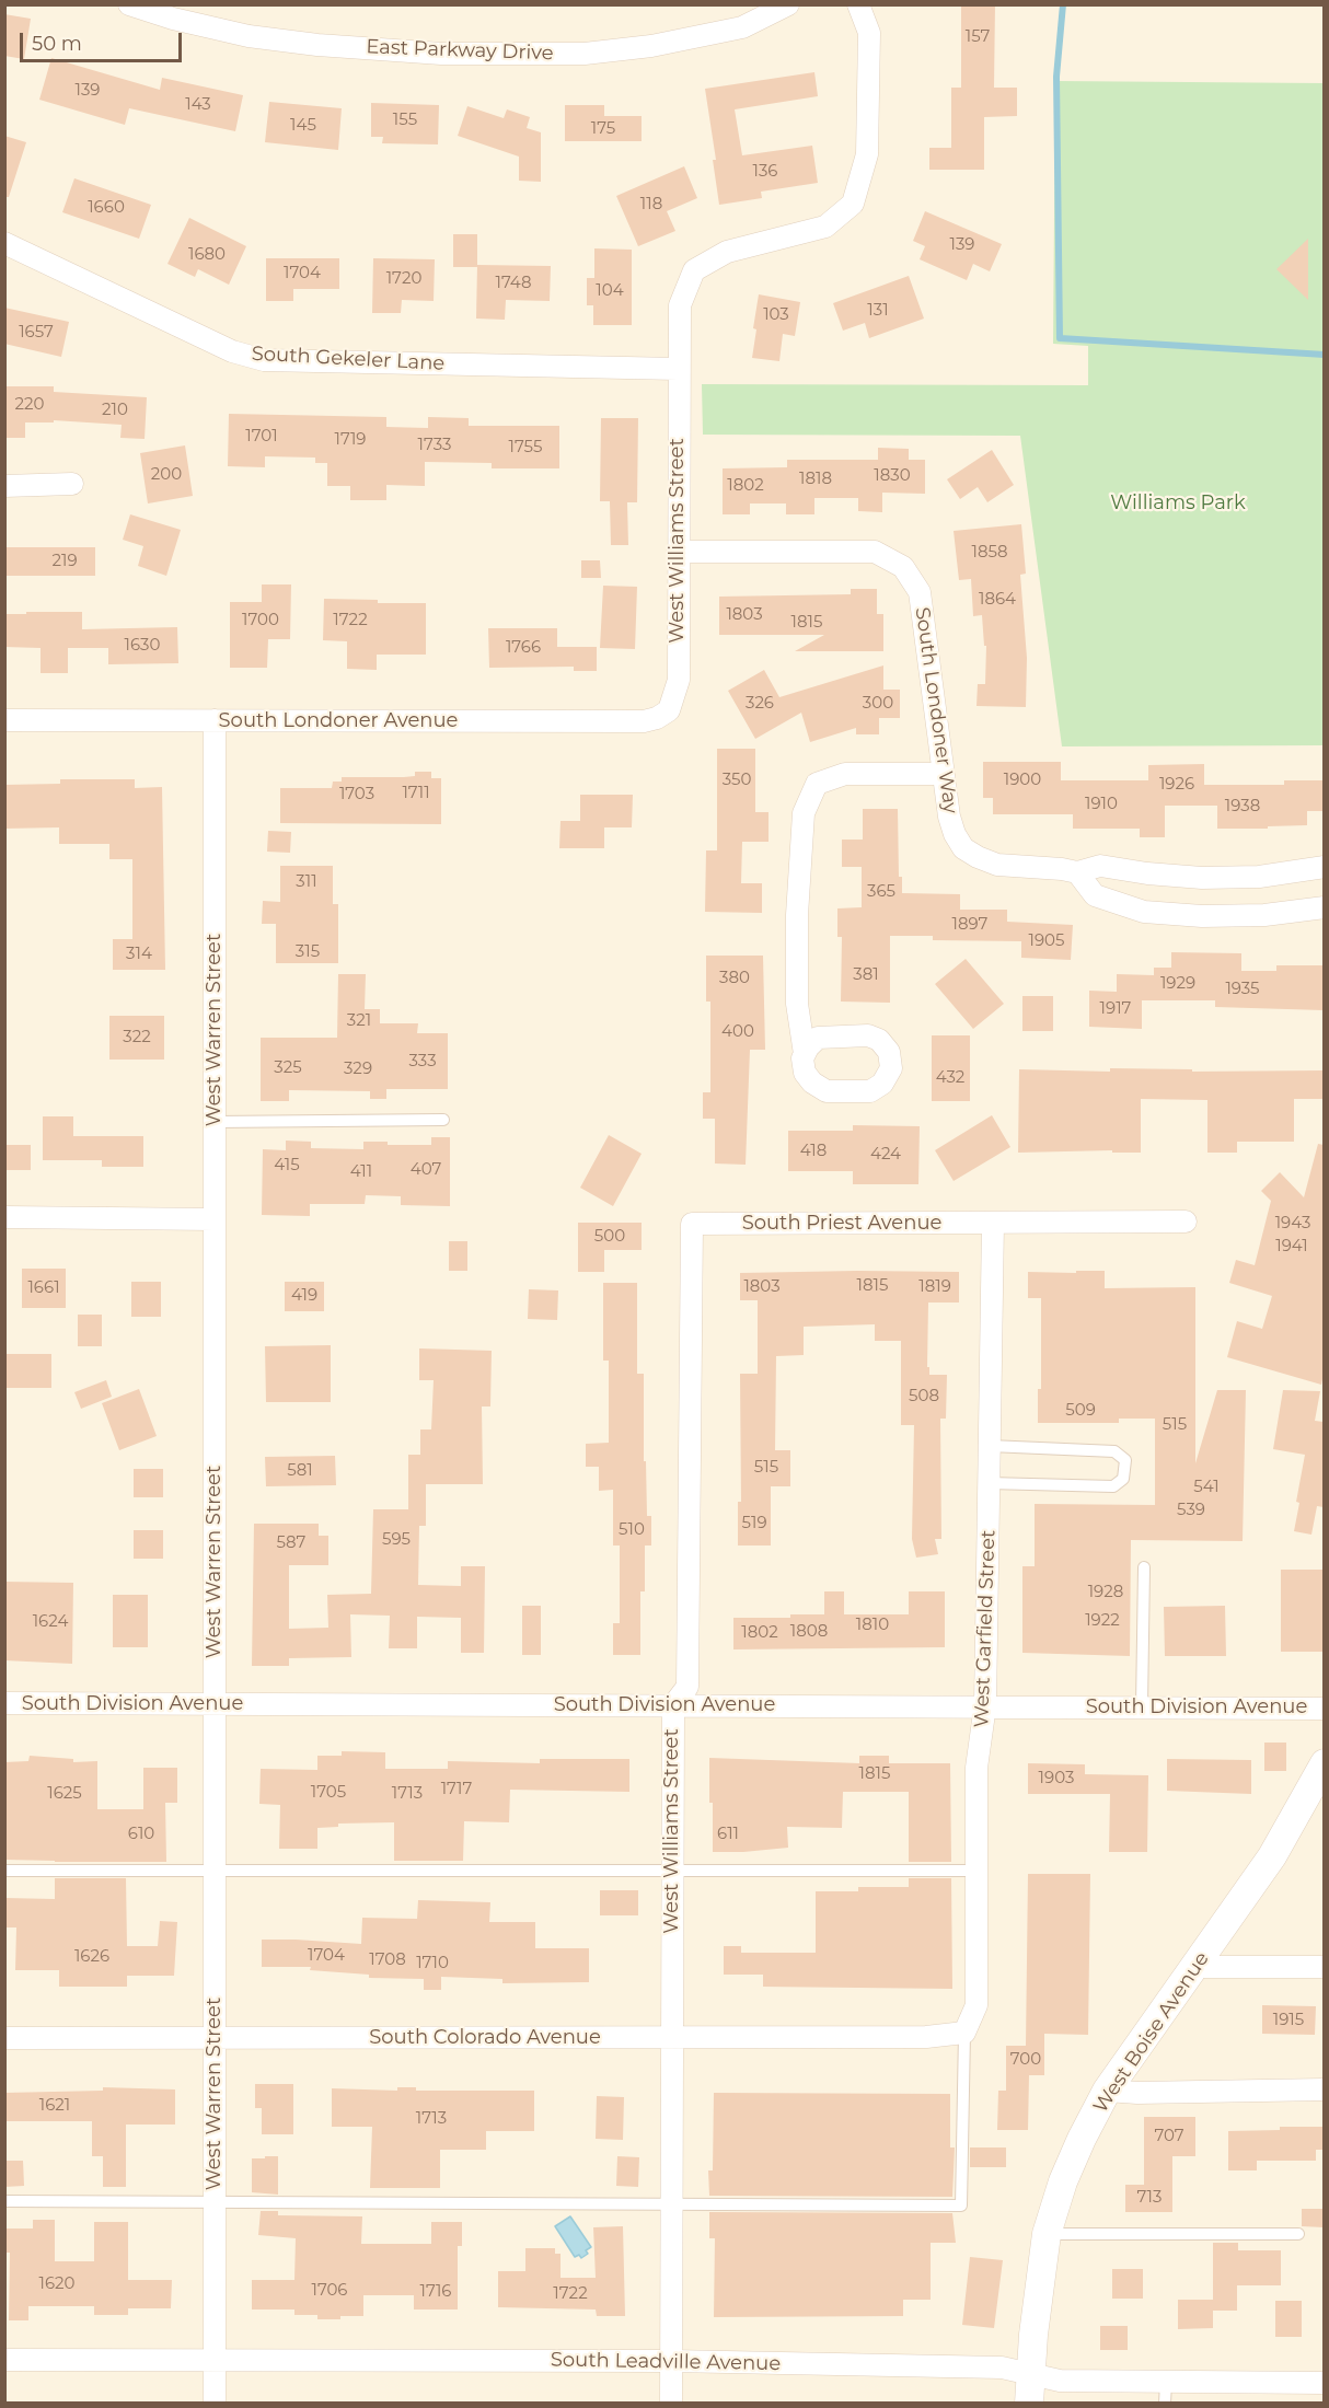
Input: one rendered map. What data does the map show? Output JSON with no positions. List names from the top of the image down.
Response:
{
  "streets": {
    "street": [
      "East Parkway Drive",
      "South Gekeler Lane",
      "West Williams Street",
      "South Londoner Way",
      "South Londoner Avenue",
      "West Warren Street",
      "South Priest Avenue",
      "West Garfield Street",
      "South Division Avenue",
      "West Boise Avenue",
      "South Colorado Avenue",
      "South Leadville Avenue"
    ]
  },
  "crossings": [
    ["South Gekeler Lane", "West Williams Street"],
    ["West Williams Street", "South Londoner Way"],
    ["West Williams Street", "South Londoner Avenue"],
    ["West Williams Street", "South Priest Avenue"],
    ["West Williams Street", "South Division Avenue"],
    ["West Williams Street", "South Colorado Avenue"],
    ["West Williams Street", "South Leadville Avenue"],
    ["South Londoner Avenue", "West Warren Street"],
    ["West Warren Street", "South Division Avenue"],
    ["West Warren Street", "South Colorado Avenue"],
    ["West Warren Street", "South Leadville Avenue"],
    ["South Priest Avenue", "West Garfield Street"],
    ["West Garfield Street", "South Division Avenue"],
    ["West Garfield Street", "South Colorado Avenue"],
    ["West Boise Avenue", "South Leadville Avenue"]
  ],
  "parks": ["Williams Park"],
  "house_numbers": [
    "157",
    "139",
    "143",
    "155",
    "145",
    "175",
    "136",
    "118",
    "1660",
    "139",
    "1680",
    "1704",
    "1720",
    "1748",
    "104",
    "131",
    "103",
    "1657",
    "220",
    "210",
    "1701",
    "1719",
    "1733",
    "1755",
    "200",
    "1830",
    "1818",
    "1802",
    "1858",
    "219",
    "1864",
    "1803",
    "1700",
    "1722",
    "1815",
    "1630",
    "1766",
    "326",
    "300",
    "350",
    "1900",
    "1926",
    "1711",
    "1703",
    "1910",
    "1938",
    "311",
    "365",
    "1897",
    "1905",
    "315",
    "314",
    "381",
    "380",
    "1929",
    "1935",
    "1917",
    "321",
    "400",
    "322",
    "333",
    "325",
    "329",
    "432",
    "418",
    "424",
    "415",
    "407",
    "411",
    "1943",
    "500",
    "1941",
    "1815",
    "1803",
    "1819",
    "1661",
    "419",
    "508",
    "509",
    "515",
    "515",
    "581",
    "541",
    "539",
    "519",
    "510",
    "595",
    "587",
    "1928",
    "1922",
    "1624",
    "1810",
    "1808",
    "1802",
    "1815",
    "1903",
    "1717",
    "1705",
    "1625",
    "1713",
    "610",
    "611",
    "1704",
    "1626",
    "1708",
    "1710",
    "1915",
    "700",
    "1621",
    "1713",
    "707",
    "713",
    "1620",
    "1706",
    "1716",
    "1722"
  ],
  "scale_bar": "50 m"
}
